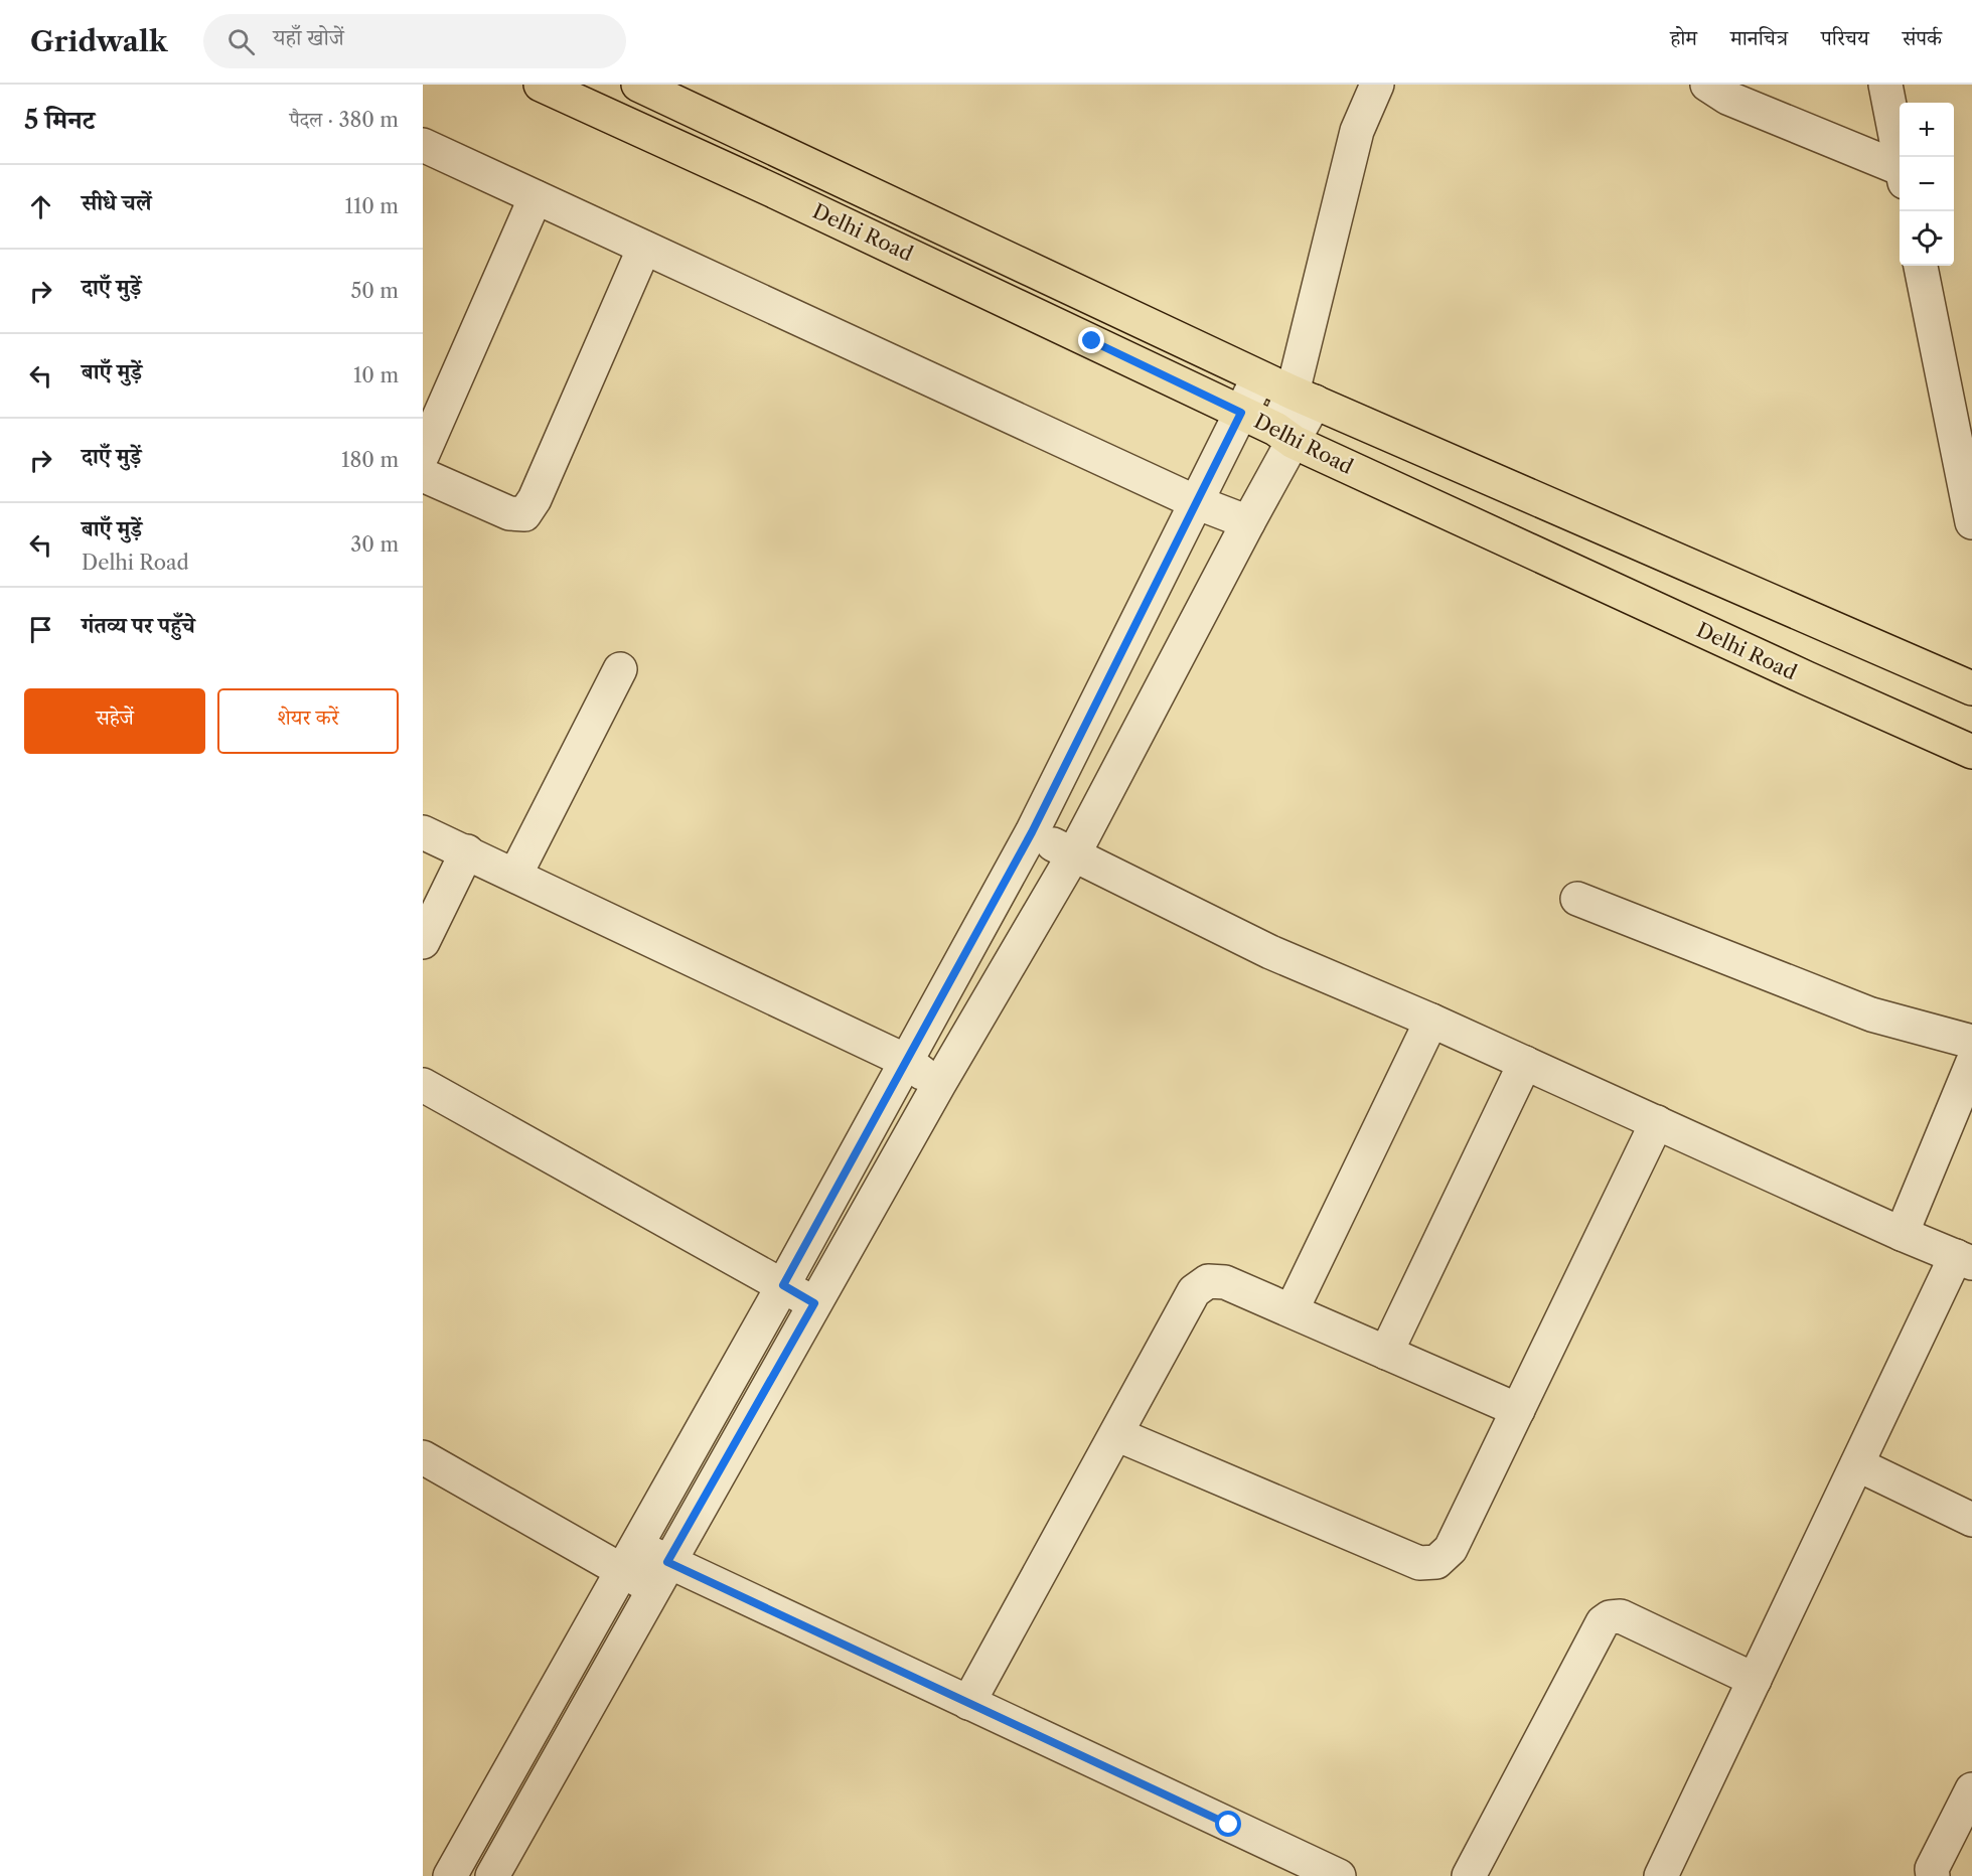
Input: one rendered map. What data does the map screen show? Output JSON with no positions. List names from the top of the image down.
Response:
{
  "streets": {
    "main road": ["Delhi Road"]
  },
  "page": {
    "header": "Gridwalk",
    "search": "यहाँ खोजें",
    "nav": [
      "होम",
      "मानचित्र",
      "परिचय",
      "संपर्क"
    ],
    "heading": ["5 मिनट", "पैदल · 380 m"],
    "map_buttons": ["+", "−"],
    "list": [
      ["सीधे चलें", "110 m"],
      ["दाएँ मुड़ें", "50 m"],
      ["बाएँ मुड़ें", "10 m"],
      ["दाएँ मुड़ें", "180 m"],
      ["बाएँ मुड़ें", "Delhi Road", "30 m"],
      "गंतव्य पर पहुँचे"
    ],
    "buttons": ["सहेजें", "शेयर करें"]
  }
}
